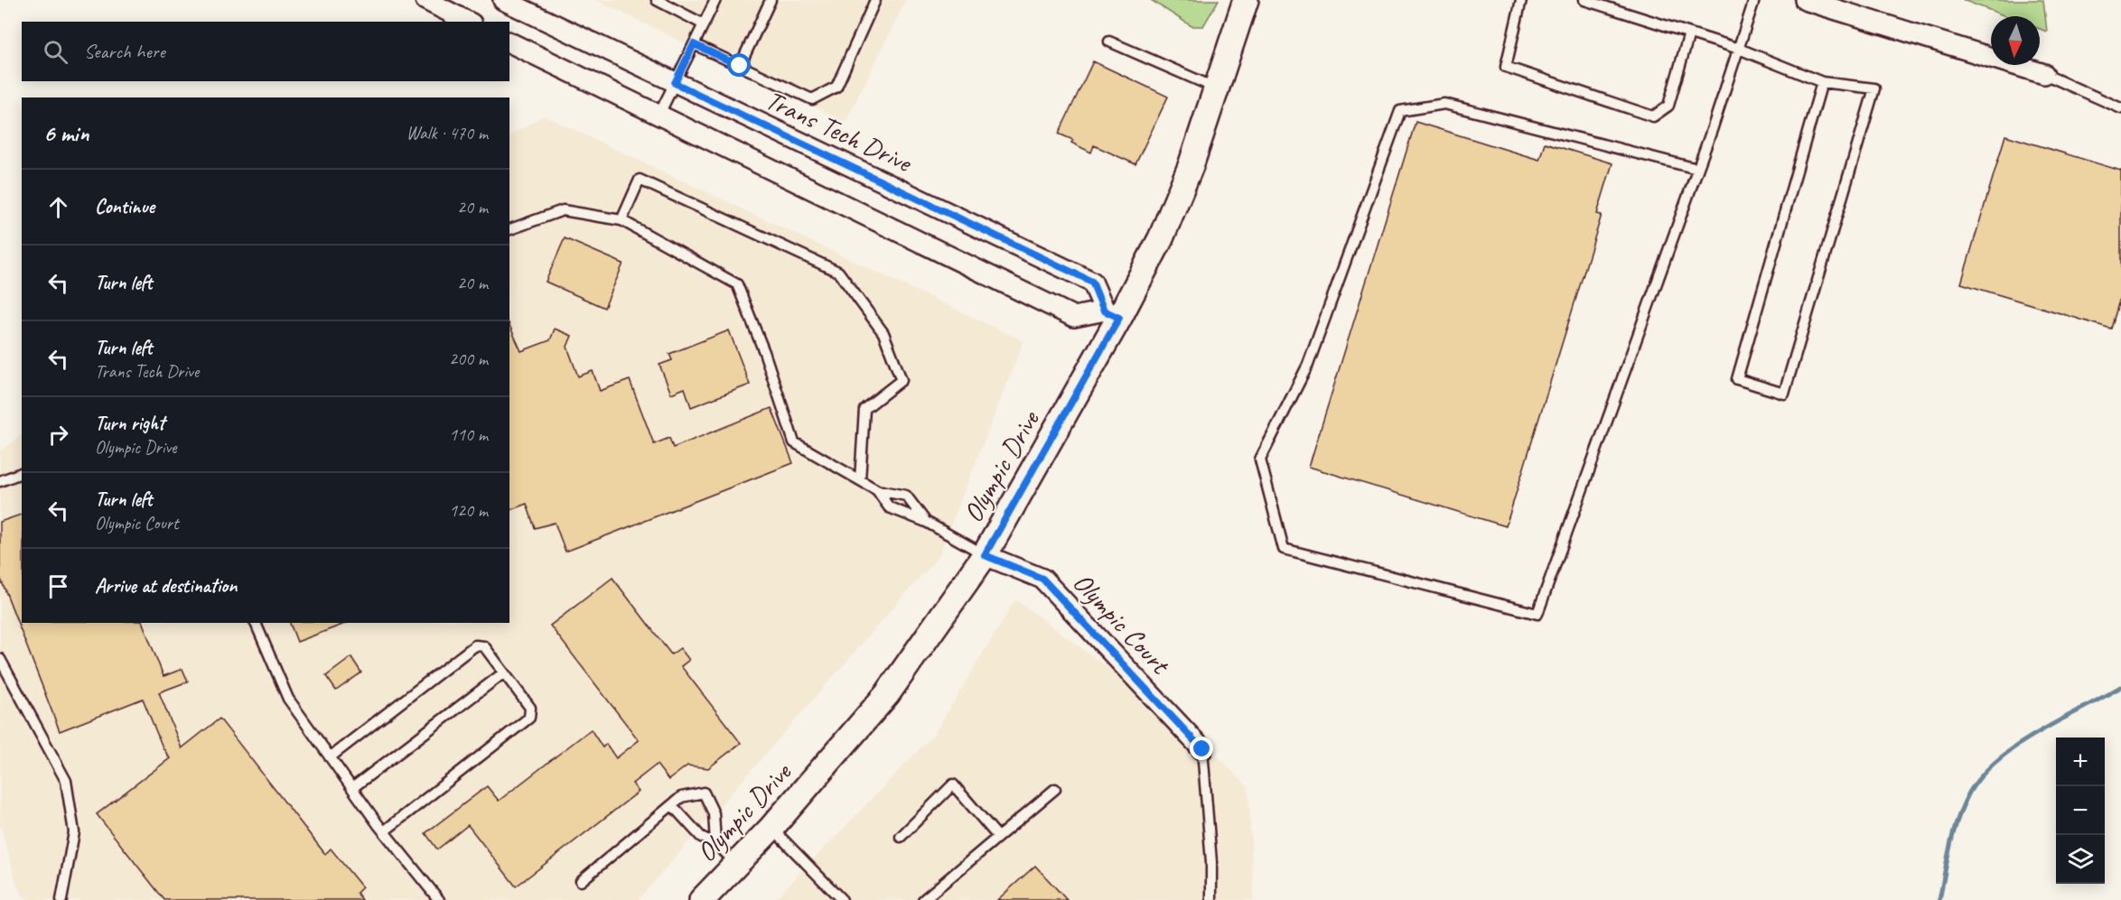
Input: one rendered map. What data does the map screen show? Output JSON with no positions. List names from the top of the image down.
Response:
{
  "streets": {
    "street": ["Trans Tech Drive", "Olympic Drive", "Olympic Court"]
  },
  "crossings": [
    ["Trans Tech Drive", "Olympic Drive"],
    ["Olympic Drive", "Olympic Court"]
  ],
  "north": "bottom",
  "page": {
    "search": "Search here",
    "heading": ["6 min", "Walk · 470 m"],
    "list": [
      ["Continue", "20 m"],
      ["Turn left", "20 m"],
      ["Turn left", "Trans Tech Drive", "200 m"],
      ["Turn right", "Olympic Drive", "110 m"],
      ["Turn left", "Olympic Court", "120 m"],
      "Arrive at destination"
    ],
    "map_buttons": ["+", "−"]
  }
}
